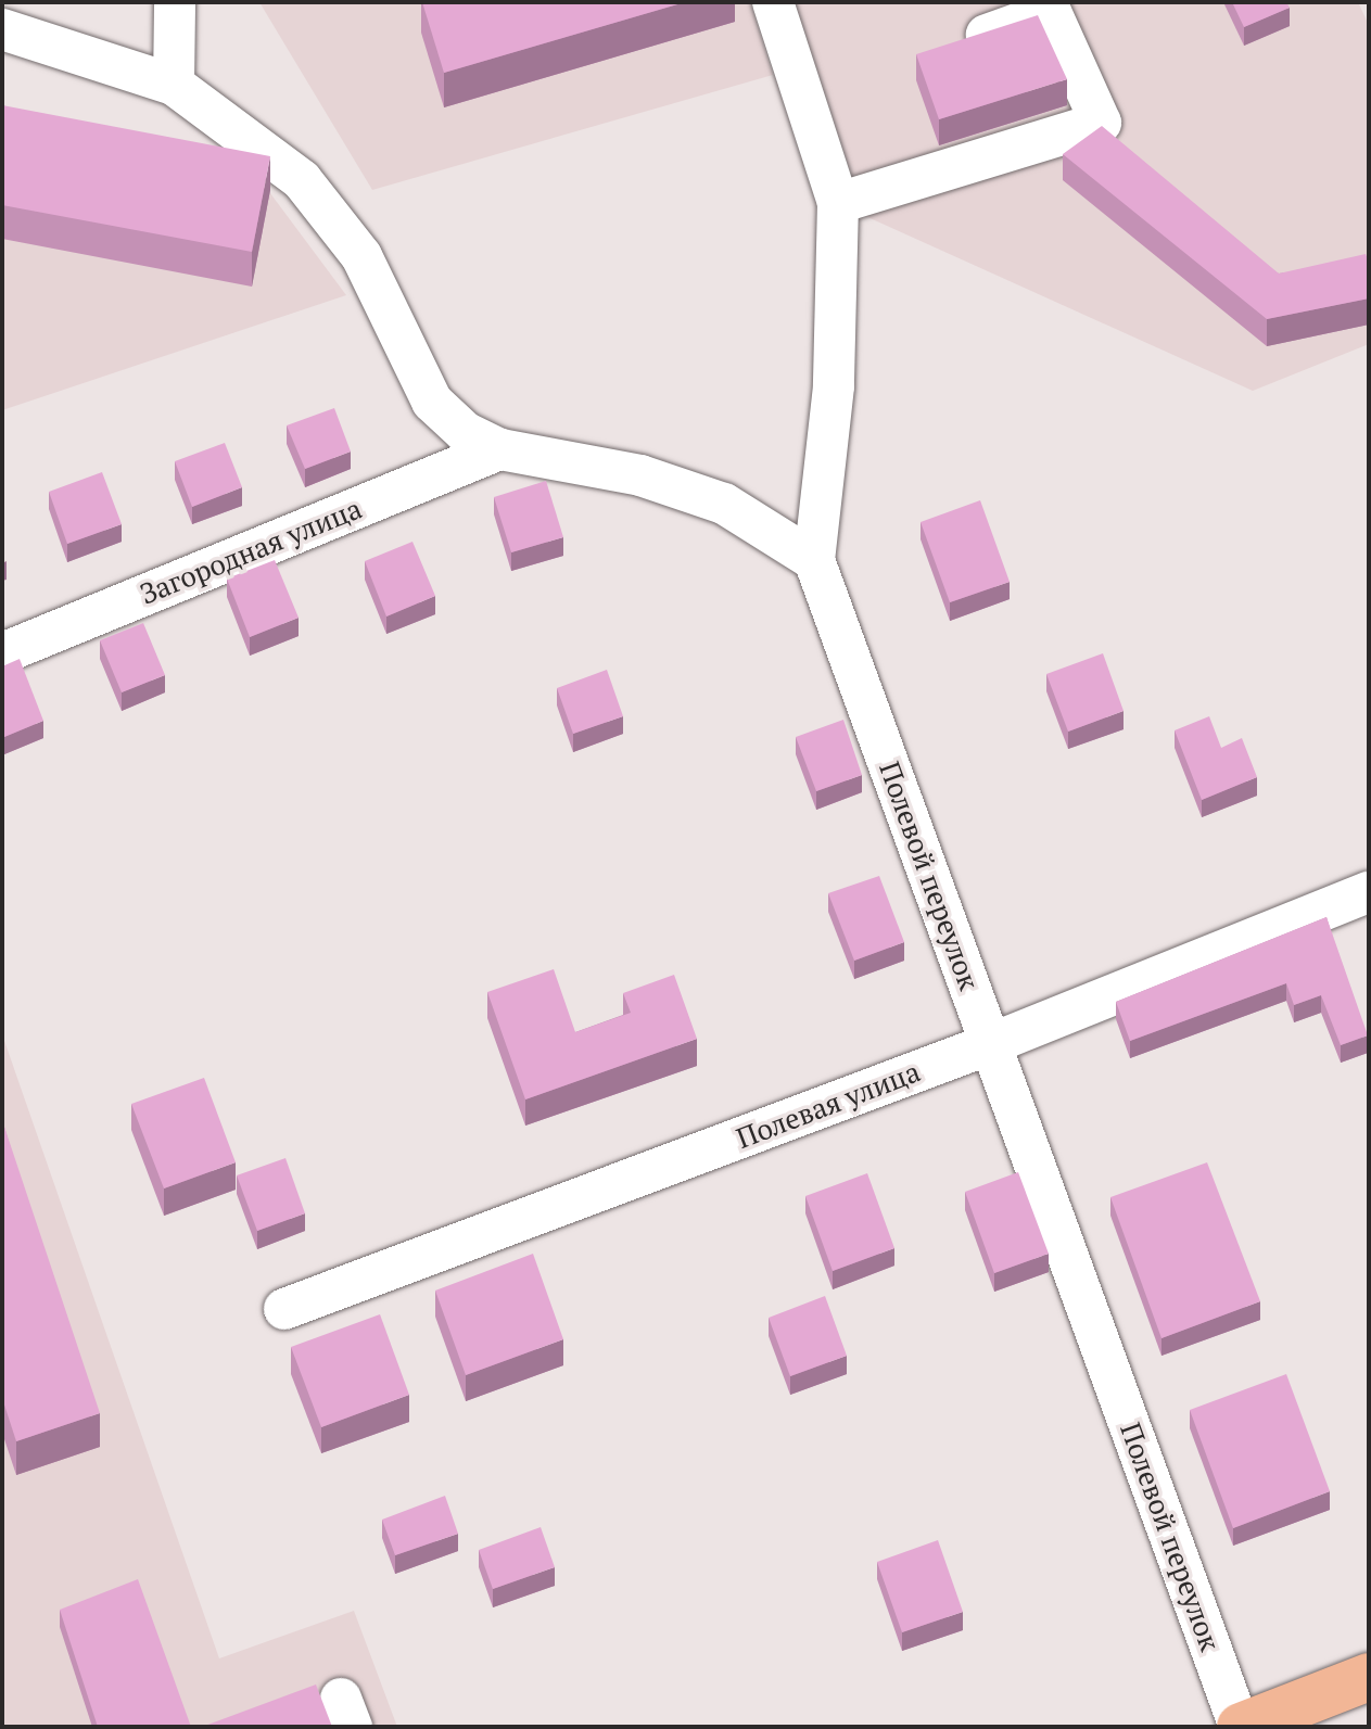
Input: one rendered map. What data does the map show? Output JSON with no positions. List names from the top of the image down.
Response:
{
  "streets": {
    "street": ["Загородная улица", "Полевой переулок", "Полевая улица"]
  },
  "crossings": [
    ["Полевой переулок", "Полевая улица"]
  ]
}
